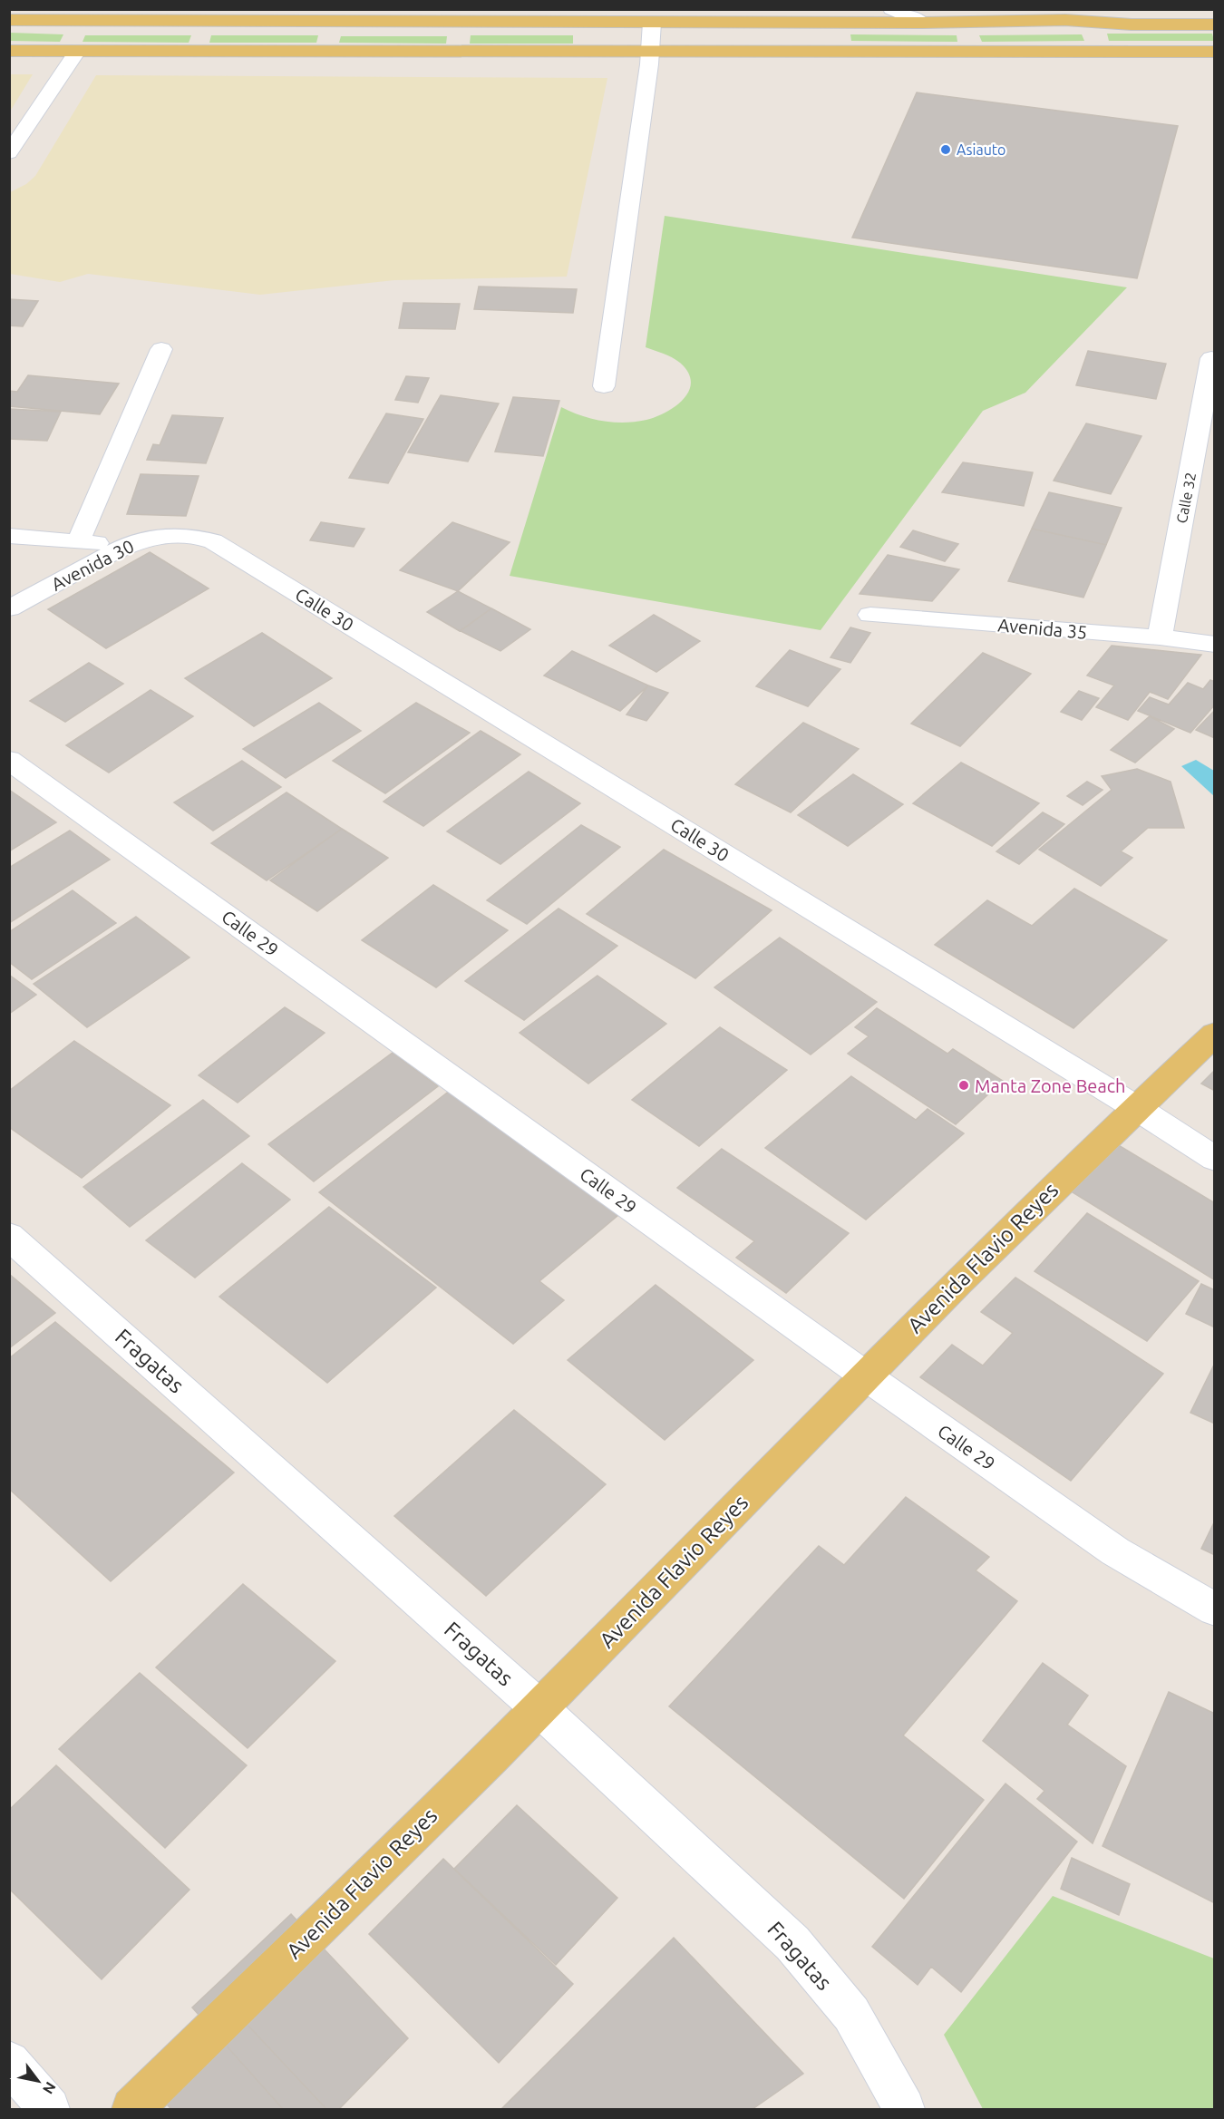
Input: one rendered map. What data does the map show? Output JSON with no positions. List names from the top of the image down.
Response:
{
  "streets": {
    "main road": ["Avenida Flavio Reyes"],
    "street": [
      "Calle 32",
      "Avenida 30",
      "Calle 30",
      "Avenida 35",
      "Calle 29",
      "Fragatas"
    ]
  },
  "crossings": [
    ["Calle 32", "Avenida 35"],
    ["Avenida 30", "Calle 30"],
    ["Calle 30", "Avenida Flavio Reyes"],
    ["Calle 29", "Avenida Flavio Reyes"],
    ["Avenida Flavio Reyes", "Fragatas"]
  ],
  "places": ["Asiauto", "Manta Zone Beach"],
  "north": "bottom right"
}
